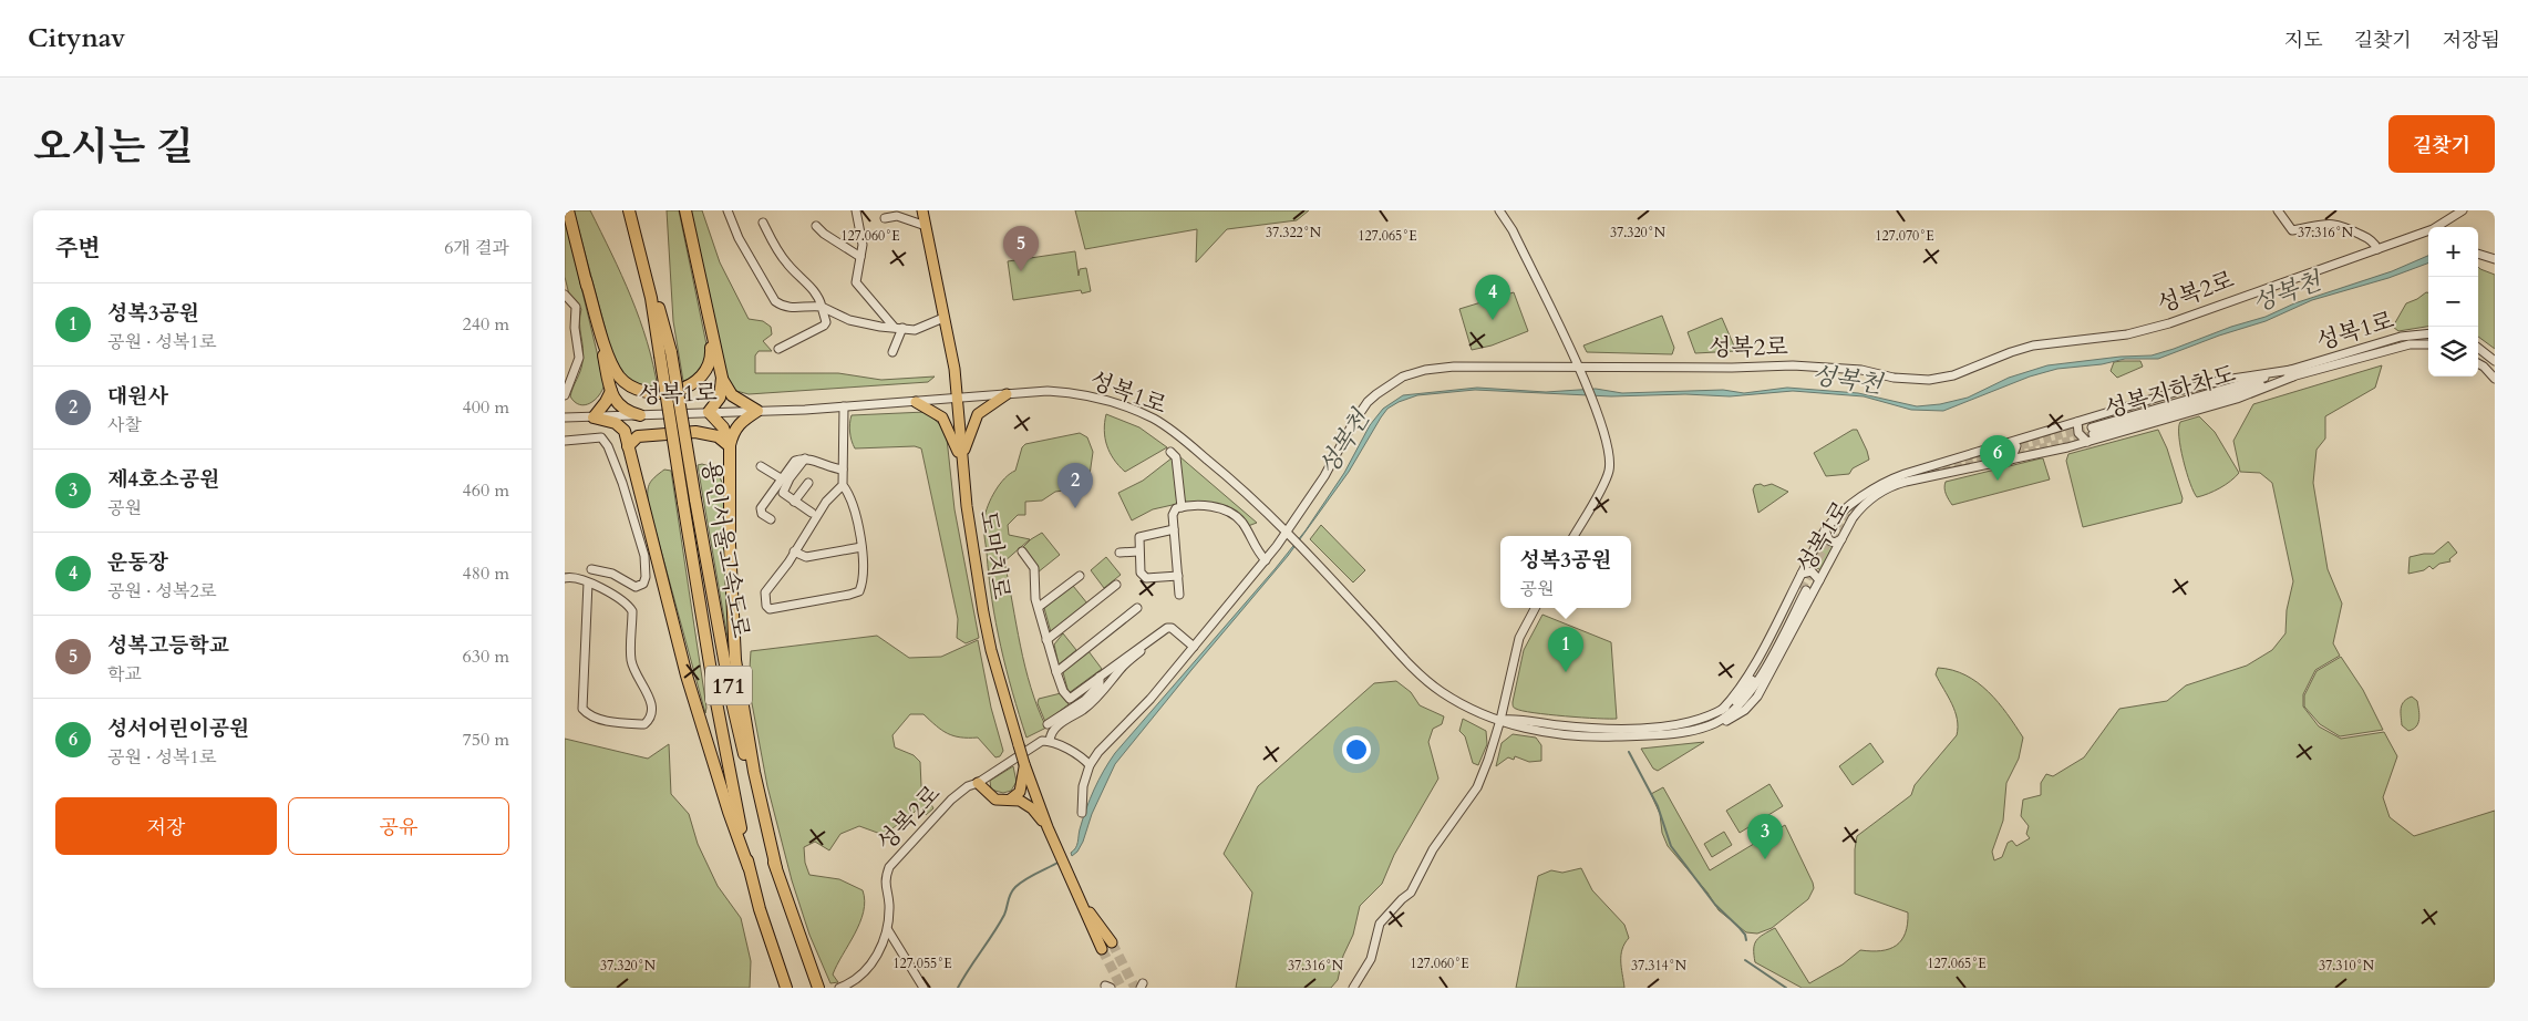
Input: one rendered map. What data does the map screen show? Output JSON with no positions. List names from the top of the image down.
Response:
{
  "streets": {
    "highway": ["용인서울고속도로", "171"],
    "main road": ["도마치로"],
    "street": ["성복2로", "성복1로", "성복지하차도"]
  },
  "crossings": [
    ["성복2로", "성복1로"],
    ["성복1로", "성복지하차도"],
    ["성복1로", "도마치로"]
  ],
  "water": ["성복천"],
  "page": {
    "header": "Citynav",
    "nav": ["지도", "길찾기", "저장됨"],
    "title": "오시는 길",
    "buttons": [
      "길찾기",
      ["저장", "공유"]
    ],
    "heading": ["주변", "6개 결과"],
    "pins": [
      "5",
      "4",
      "6",
      "2",
      "1",
      "3"
    ],
    "map_buttons": ["+", "−"],
    "list": [
      {
        "mark": "1",
        "name": "성복3공원",
        "note": "공원 · 성복1로",
        "value": "240 m"
      },
      {
        "mark": "2",
        "name": "대원사",
        "note": "사찰",
        "value": "400 m"
      },
      {
        "mark": "3",
        "name": "제4호소공원",
        "note": "공원",
        "value": "460 m"
      },
      {
        "mark": "4",
        "name": "운동장",
        "note": "공원 · 성복2로",
        "value": "480 m"
      },
      {
        "mark": "5",
        "name": "성복고등학교",
        "note": "학교",
        "value": "630 m"
      },
      {
        "mark": "6",
        "name": "성서어린이공원",
        "note": "공원 · 성복1로",
        "value": "750 m"
      }
    ],
    "popup": ["성복3공원", "공원"]
  },
  "coordinates": [
    "37.322°N",
    "37.320°N",
    "37.316°N",
    "127.060°E",
    "127.065°E",
    "127.070°E",
    "127.055°E",
    "37.314°N",
    "37.310°N"
  ]
}
